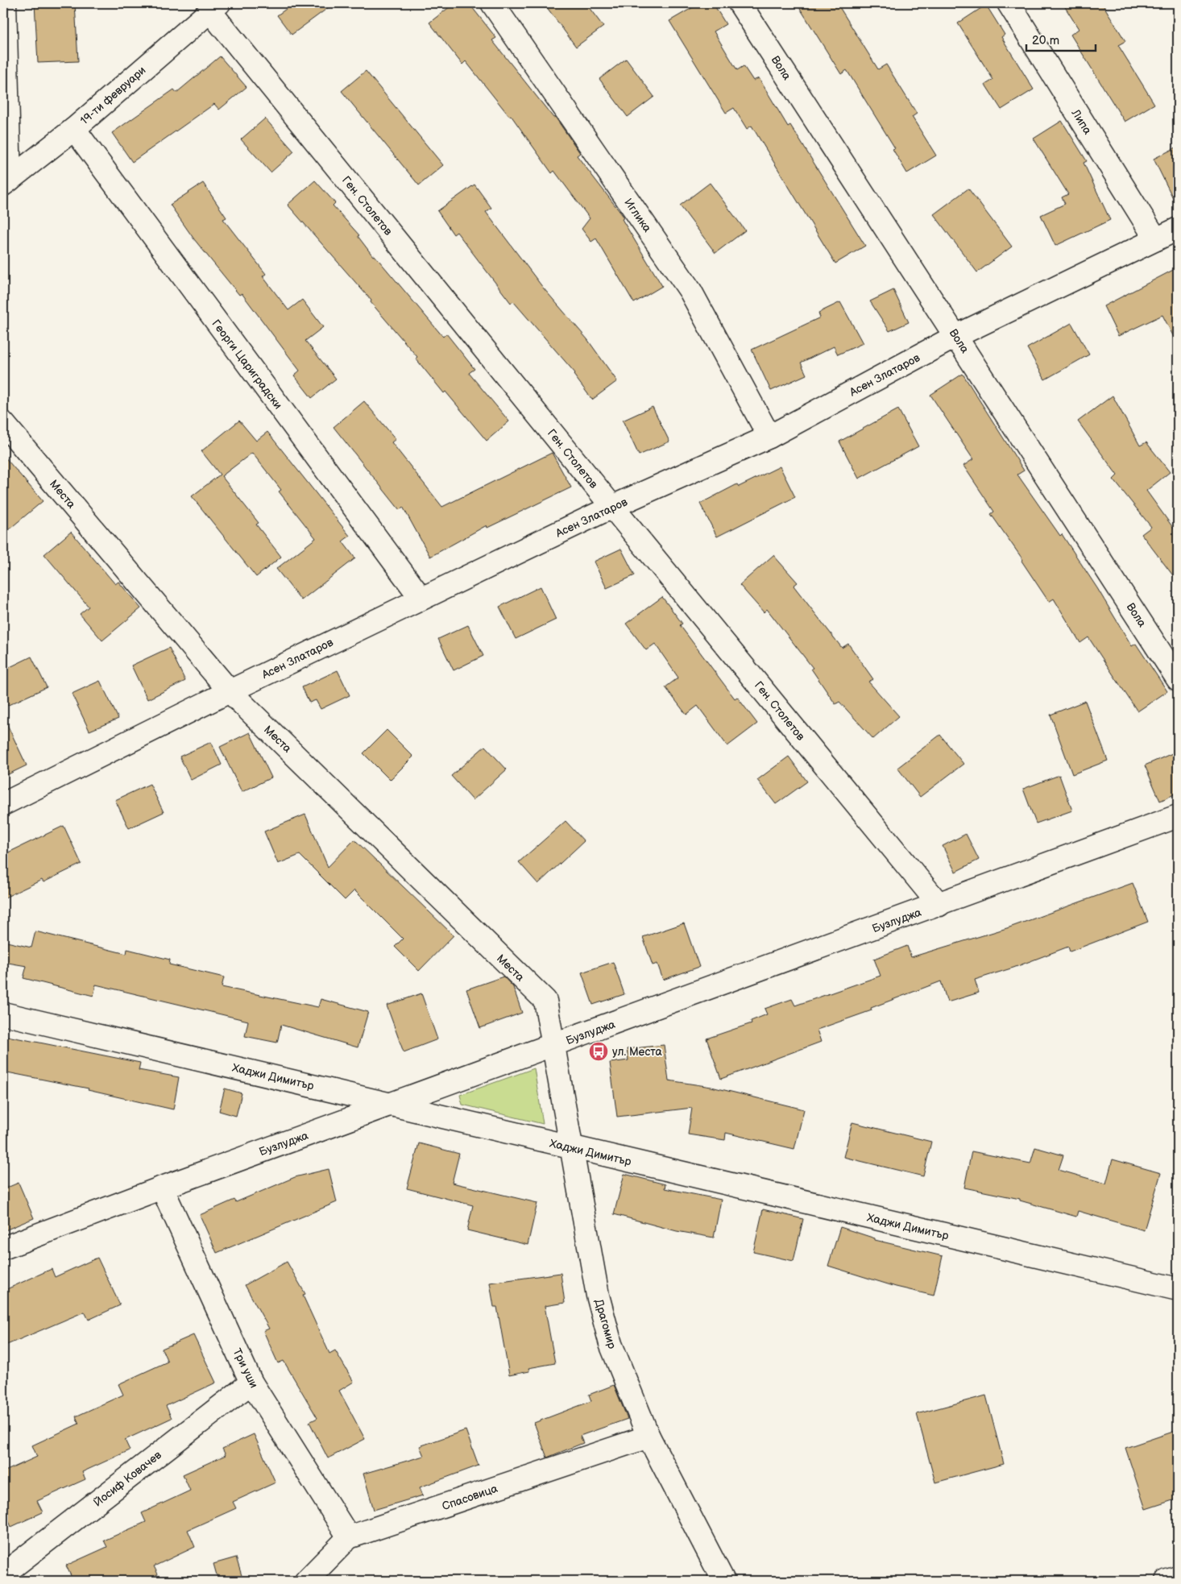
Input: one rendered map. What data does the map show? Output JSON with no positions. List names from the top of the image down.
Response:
{
  "streets": {
    "street": [
      "Вола",
      "19-ти февруари",
      "Липа",
      "Ген. Столетов",
      "Иглика",
      "Георги Цариградски",
      "Асен Златаров",
      "Места",
      "Бузлуджа",
      "Хаджи Димитър",
      "Драгомир",
      "Три уши",
      "Йосиф Ковачев",
      "Спасовица"
    ]
  },
  "crossings": [
    ["Вола", "Асен Златаров"],
    ["19-ти февруари", "Ген. Столетов"],
    ["19-ти февруари", "Георги Цариградски"],
    ["Липа", "Асен Златаров"],
    ["Ген. Столетов", "Асен Златаров"],
    ["Ген. Столетов", "Бузлуджа"],
    ["Иглика", "Асен Златаров"],
    ["Георги Цариградски", "Асен Златаров"],
    ["Асен Златаров", "Места"],
    ["Места", "Бузлуджа"],
    ["Места", "Драгомир"],
    ["Бузлуджа", "Хаджи Димитър"],
    ["Бузлуджа", "Драгомир"],
    ["Бузлуджа", "Три уши"],
    ["Хаджи Димитър", "Драгомир"],
    ["Драгомир", "Спасовица"],
    ["Три уши", "Йосиф Ковачев"],
    ["Три уши", "Спасовица"]
  ],
  "places": {
    "bus stop": ["ул. Места"]
  },
  "scale_bar": "20 m"
}
